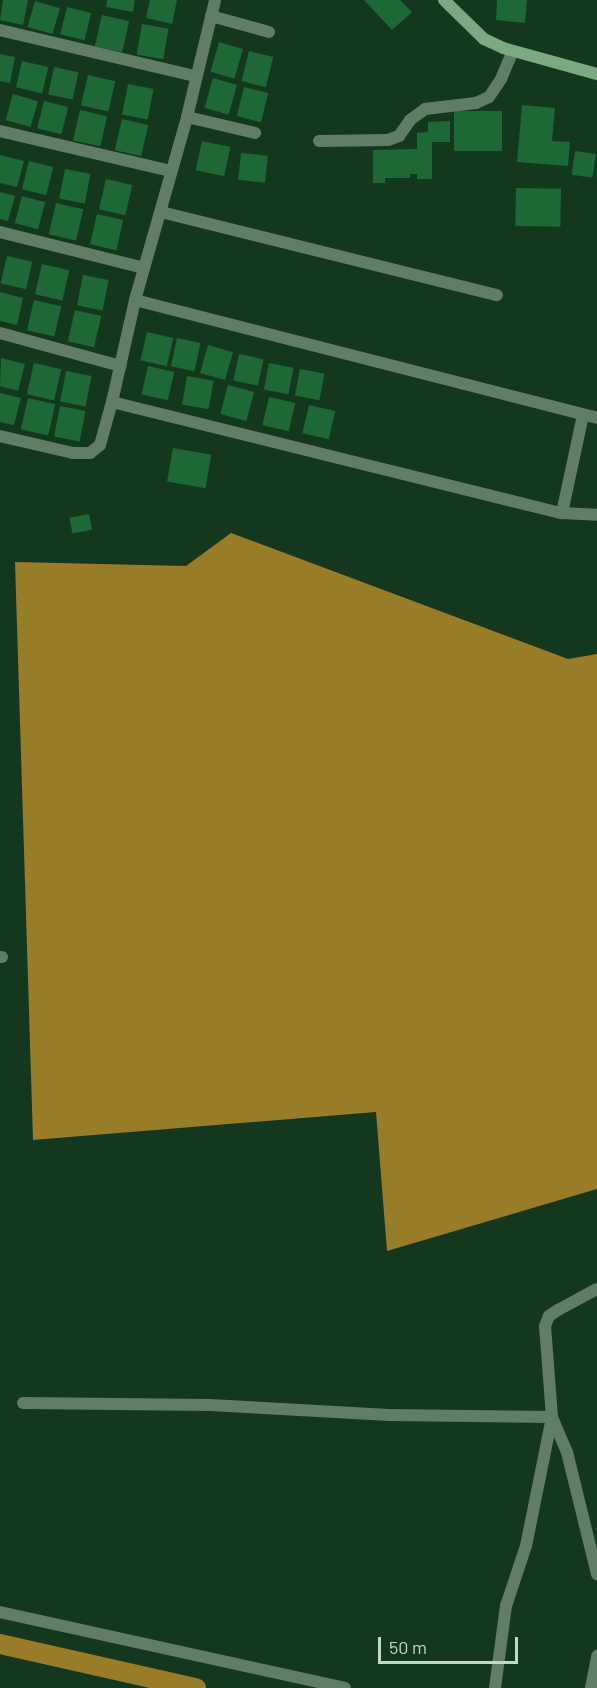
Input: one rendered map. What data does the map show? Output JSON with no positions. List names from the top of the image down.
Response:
{
  "scale_bar": "50 m"
}
